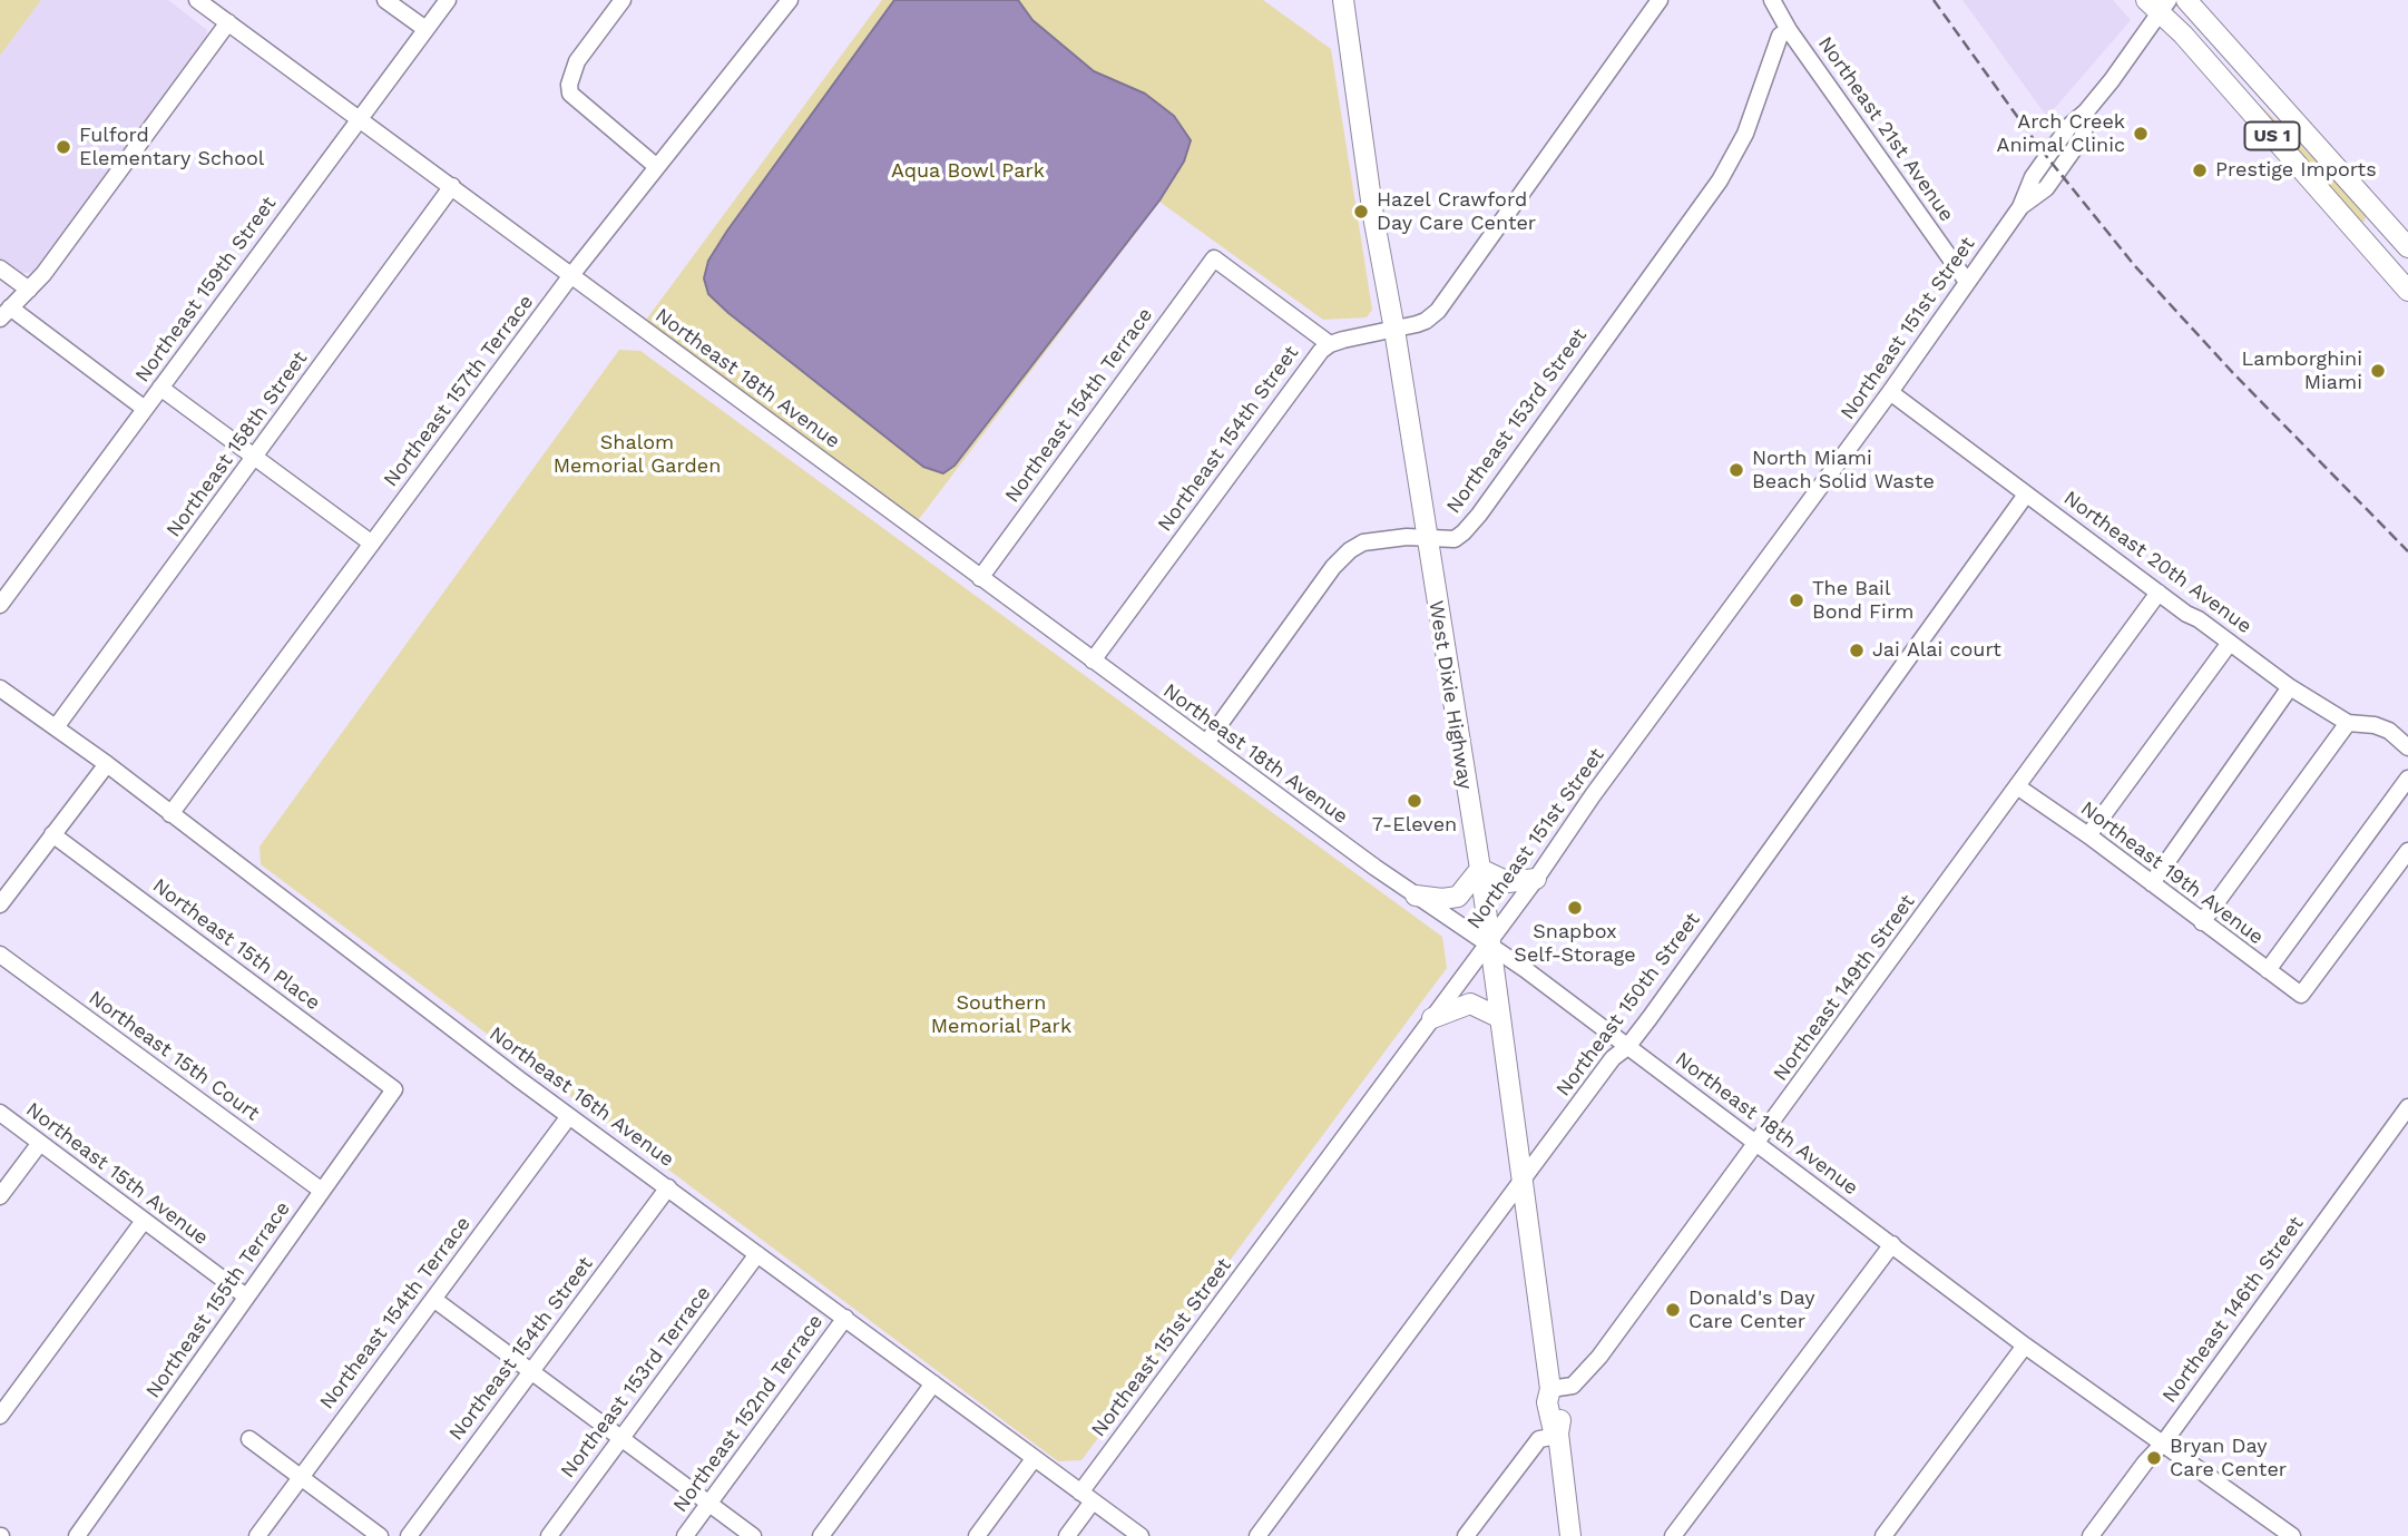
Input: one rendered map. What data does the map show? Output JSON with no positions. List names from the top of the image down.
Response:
{
  "streets": {
    "main road": ["US 1", "West Dixie Highway"],
    "street": [
      "Northeast 21st Avenue",
      "Northeast 159th Street",
      "Northeast 151st Street",
      "Northeast 18th Avenue",
      "Northeast 157th Terrace",
      "Northeast 154th Terrace",
      "Northeast 153rd Street",
      "Northeast 154th Street",
      "Northeast 158th Street",
      "Northeast 20th Avenue",
      "Northeast 19th Avenue",
      "Northeast 15th Place",
      "Northeast 149th Street",
      "Northeast 150th Street",
      "Northeast 15th Court",
      "Northeast 16th Avenue",
      "Northeast 15th Avenue",
      "Northeast 155th Terrace",
      "Northeast 146th Street",
      "Northeast 153rd Terrace",
      "Northeast 152nd Terrace"
    ]
  },
  "crossings": [
    ["Northeast 21st Avenue", "Northeast 151st Street"],
    ["Northeast 21st Avenue", "Northeast 153rd Street"],
    ["US 1", "Northeast 151st Street"],
    ["Northeast 159th Street", "Northeast 18th Avenue"],
    ["Northeast 151st Street", "Northeast 18th Avenue"],
    ["Northeast 151st Street", "Northeast 20th Avenue"],
    ["Northeast 151st Street", "West Dixie Highway"],
    ["Northeast 151st Street", "Northeast 16th Avenue"],
    ["Northeast 18th Avenue", "Northeast 157th Terrace"],
    ["Northeast 18th Avenue", "Northeast 154th Terrace"],
    ["Northeast 18th Avenue", "Northeast 153rd Street"],
    ["Northeast 18th Avenue", "Northeast 154th Street"],
    ["Northeast 18th Avenue", "Northeast 158th Street"],
    ["Northeast 18th Avenue", "West Dixie Highway"],
    ["Northeast 18th Avenue", "Northeast 149th Street"],
    ["Northeast 18th Avenue", "Northeast 150th Street"],
    ["Northeast 18th Avenue", "Northeast 146th Street"],
    ["Northeast 157th Terrace", "Northeast 16th Avenue"],
    ["Northeast 154th Terrace", "Northeast 154th Street"],
    ["Northeast 154th Terrace", "Northeast 16th Avenue"],
    ["Northeast 153rd Street", "West Dixie Highway"],
    ["Northeast 154th Street", "West Dixie Highway"],
    ["Northeast 154th Street", "Northeast 16th Avenue"],
    ["Northeast 158th Street", "Northeast 16th Avenue"],
    ["Northeast 20th Avenue", "Northeast 149th Street"],
    ["Northeast 20th Avenue", "Northeast 150th Street"],
    ["West Dixie Highway", "Northeast 149th Street"],
    ["West Dixie Highway", "Northeast 150th Street"],
    ["Northeast 19th Avenue", "Northeast 149th Street"],
    ["Northeast 15th Place", "Northeast 155th Terrace"],
    ["Northeast 15th Court", "Northeast 155th Terrace"],
    ["Northeast 16th Avenue", "Northeast 153rd Terrace"],
    ["Northeast 16th Avenue", "Northeast 152nd Terrace"],
    ["Northeast 15th Avenue", "Northeast 155th Terrace"]
  ],
  "parks": ["Aqua Bowl Park", "Shalom Memorial Garden", "Southern Memorial Park"],
  "places": [
    "Arch Creek Animal Clinic",
    "Fulford Elementary School",
    "Prestige Imports",
    "Hazel Crawford Day Care Center",
    "Lamborghini Miami",
    "North Miami Beach Solid Waste",
    "The Bail Bond Firm",
    "Jai Alai court",
    "7-Eleven",
    "Snapbox Self-Storage",
    "Donald's Day Care Center",
    "Bryan Day Care Center"
  ]
}
